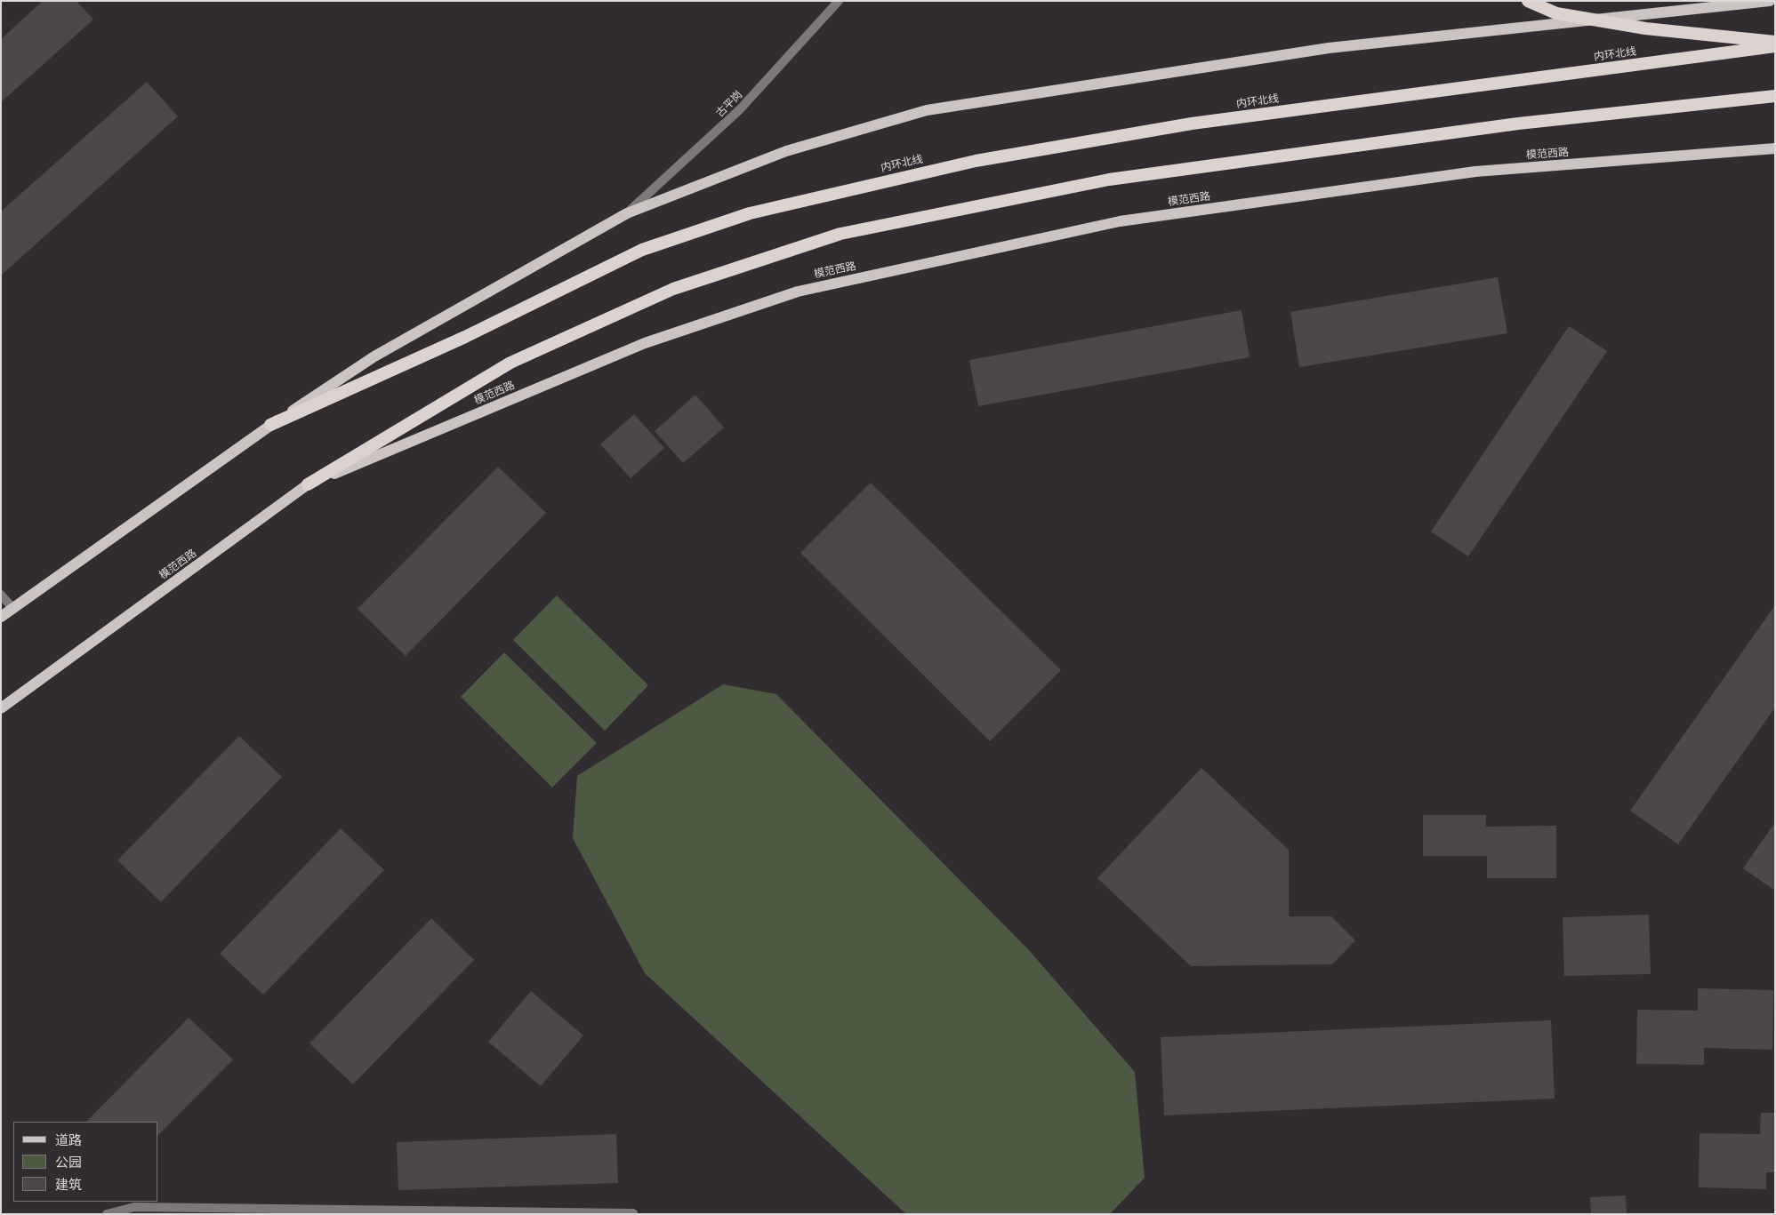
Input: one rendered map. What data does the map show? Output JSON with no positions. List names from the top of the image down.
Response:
{
  "streets": {
    "highway": ["内环北线"],
    "main road": ["模范西路"],
    "street": ["古平岗"]
  },
  "legend": ["道路", "公园", "建筑"]
}
